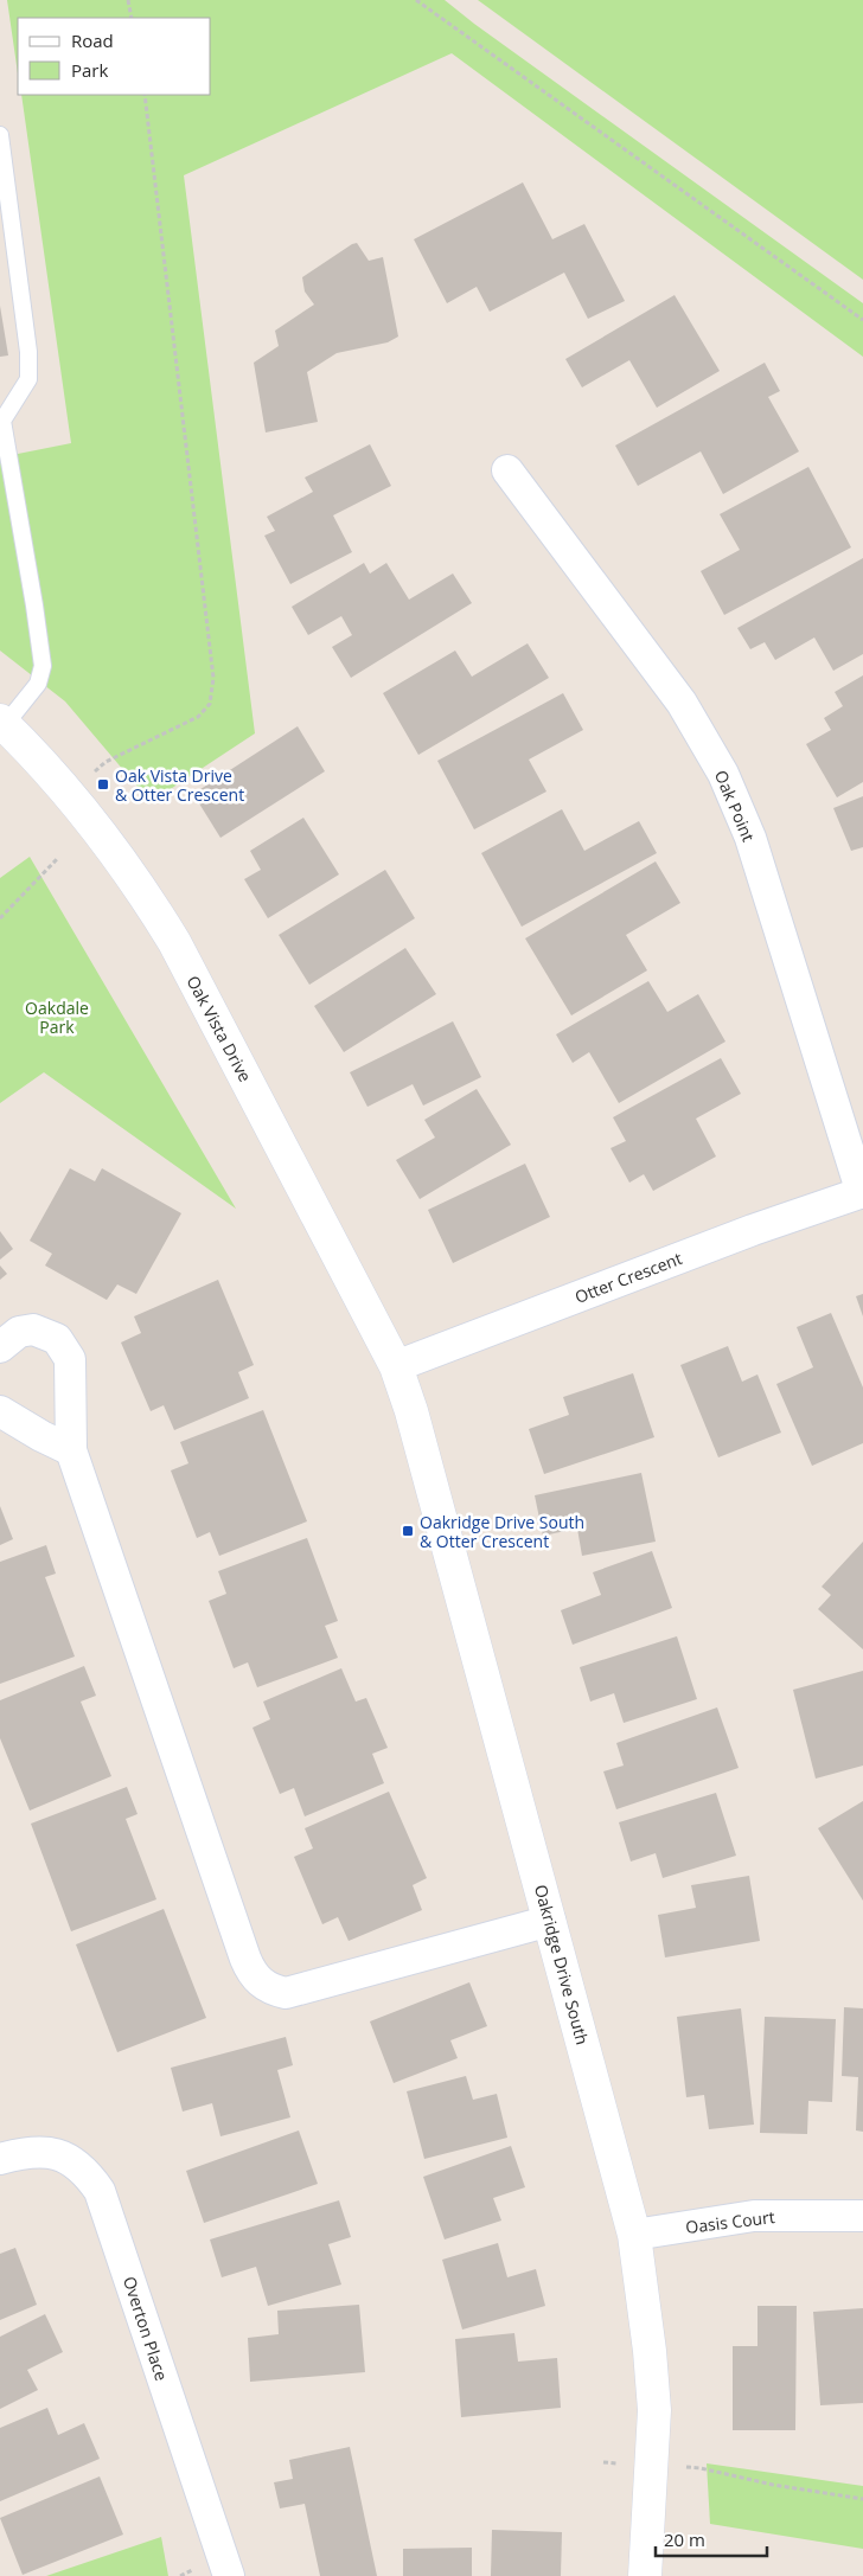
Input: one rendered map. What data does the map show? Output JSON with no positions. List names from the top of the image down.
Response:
{
  "streets": {
    "street": [
      "Oak Point",
      "Oak Vista Drive",
      "Otter Crescent",
      "Oakridge Drive South",
      "Oasis Court",
      "Overton Place"
    ]
  },
  "crossings": [
    ["Oak Point", "Otter Crescent"],
    ["Oak Vista Drive", "Otter Crescent"],
    ["Oak Vista Drive", "Oakridge Drive South"],
    ["Otter Crescent", "Oakridge Drive South"],
    ["Oakridge Drive South", "Oasis Court"]
  ],
  "parks": ["Oakdale Park"],
  "places": {
    "transit": ["Oak Vista Drive & Otter Crescent", "Oakridge Drive South & Otter Crescent"]
  },
  "legend": ["Road", "Park"],
  "scale_bar": "20 m"
}
